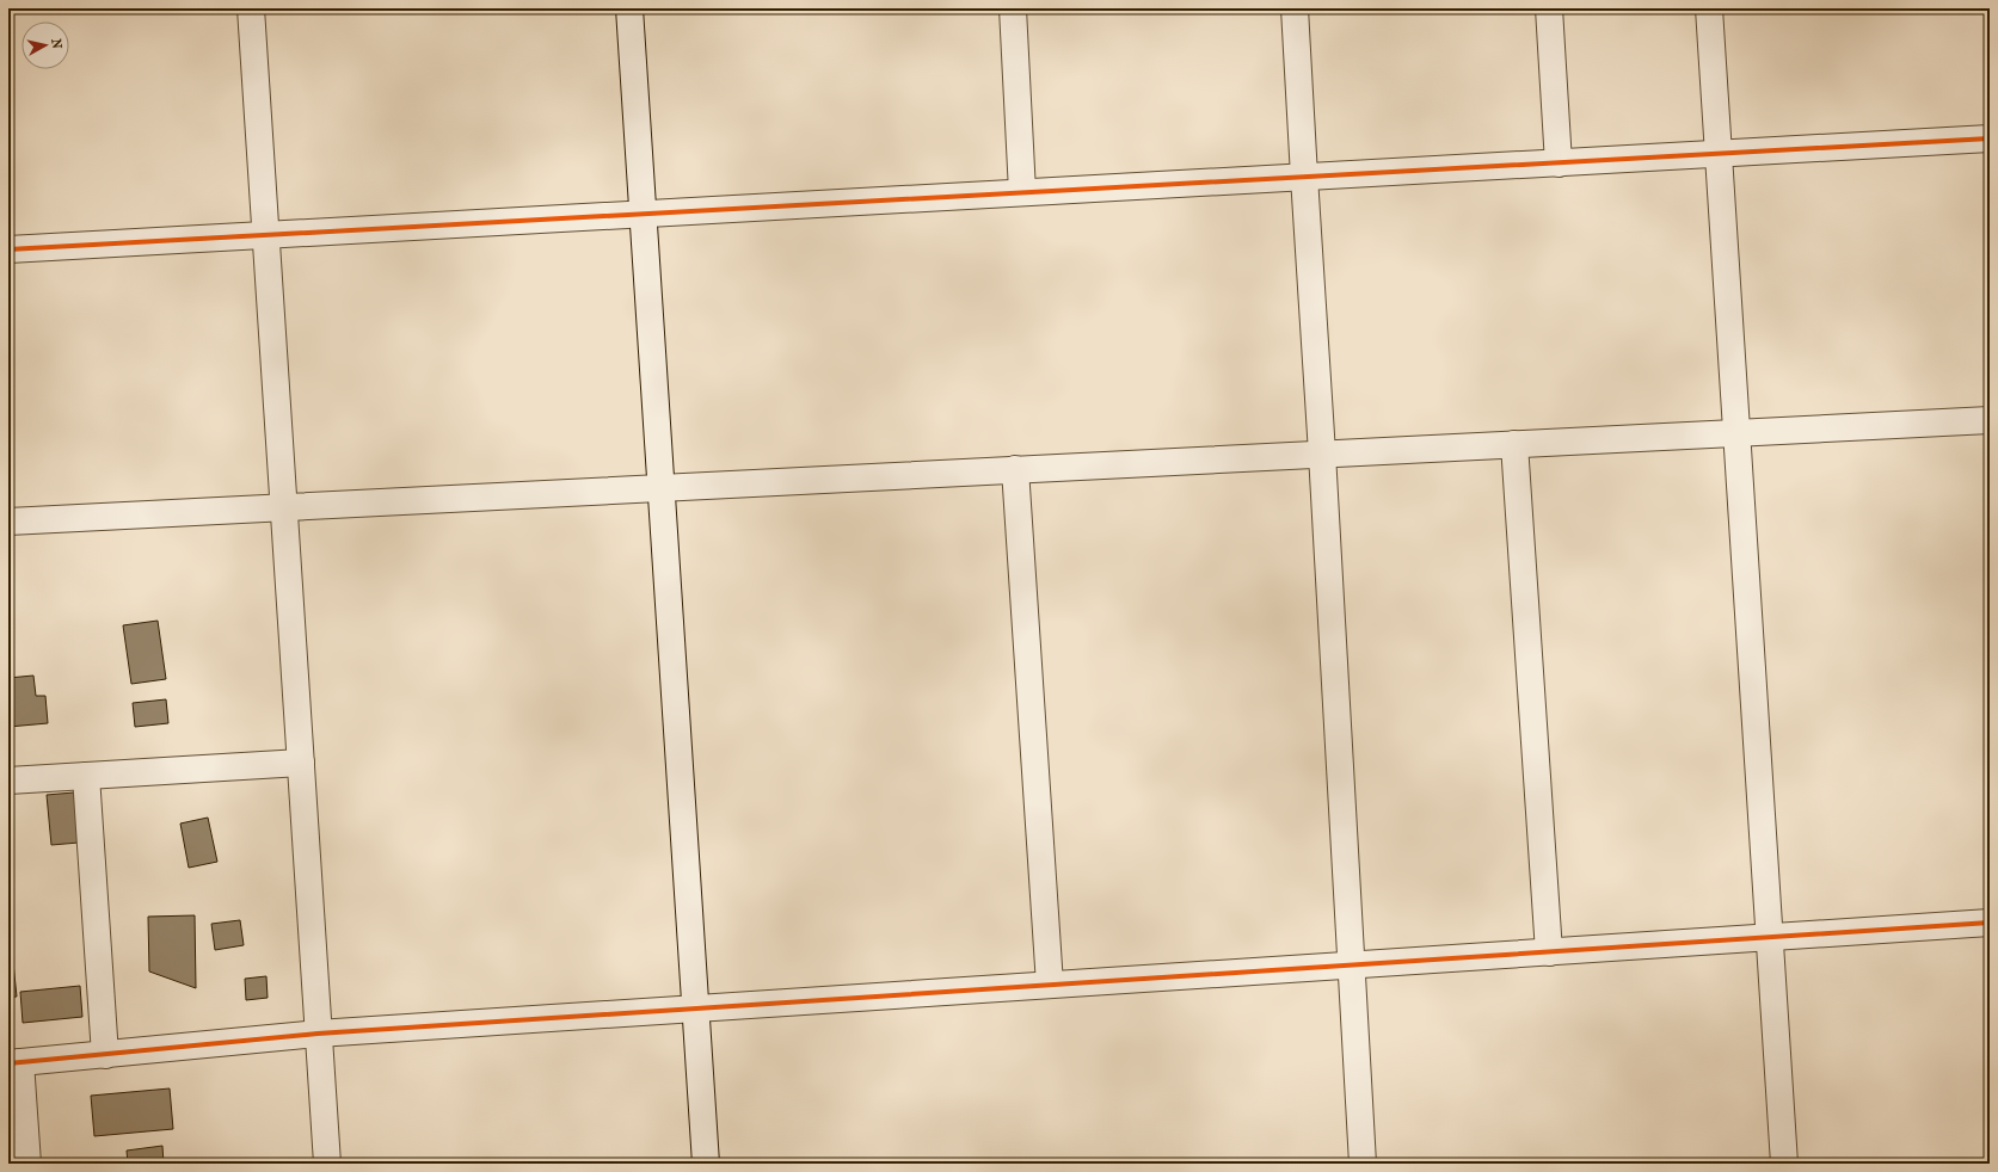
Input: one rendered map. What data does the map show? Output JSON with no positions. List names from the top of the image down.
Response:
{
  "north": "right"
}
